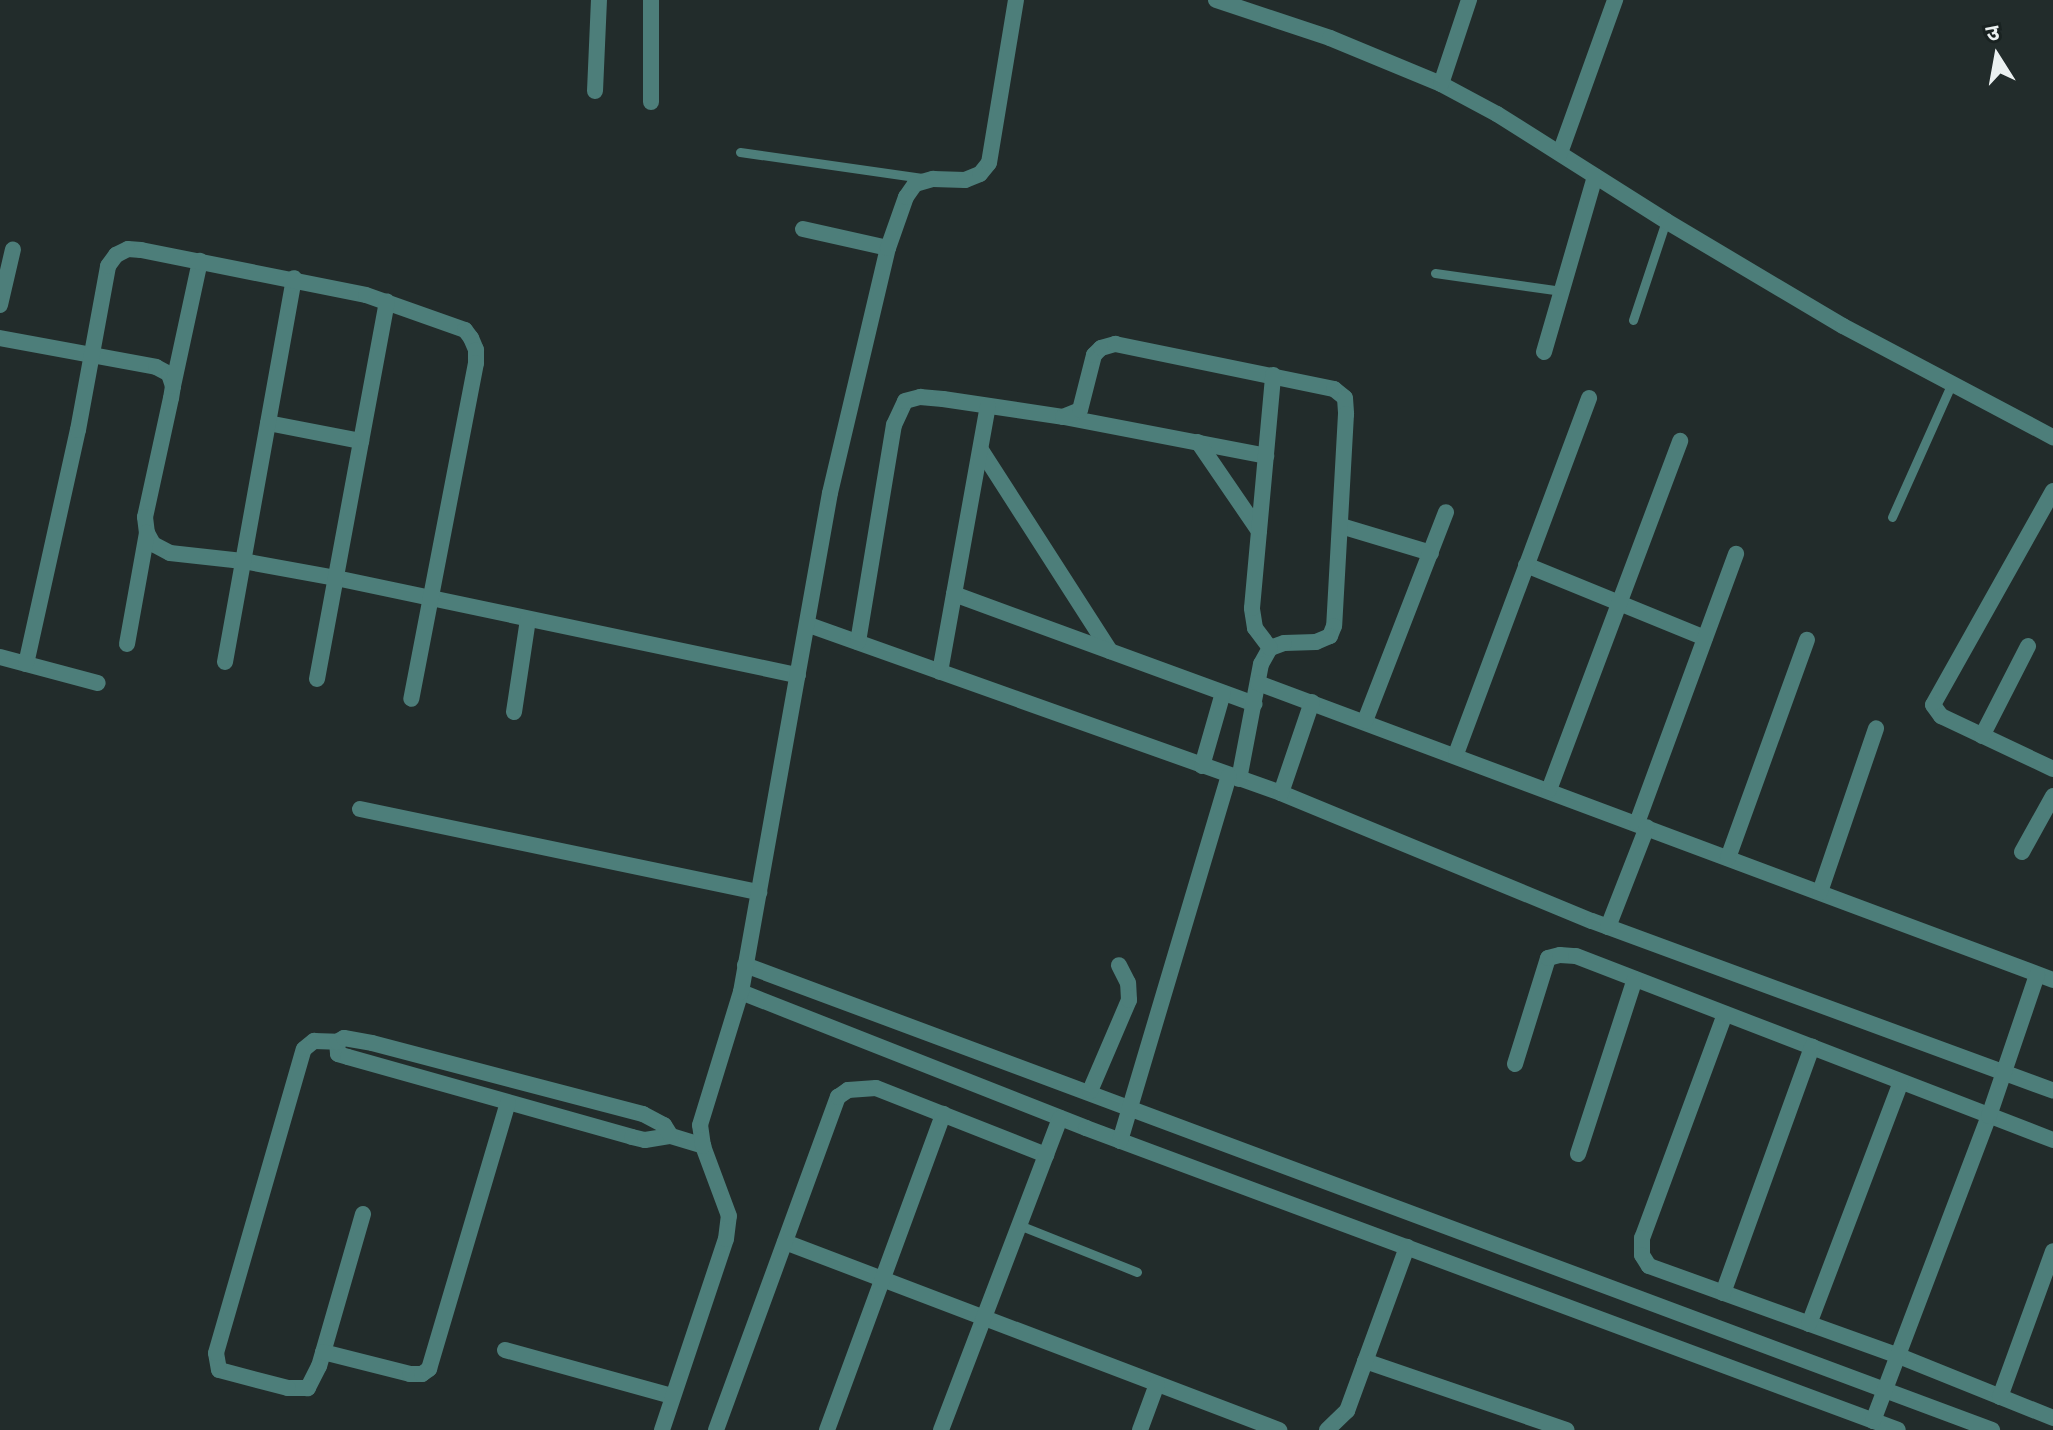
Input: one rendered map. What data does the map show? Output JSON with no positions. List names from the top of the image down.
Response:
{
  "north": "top"
}
